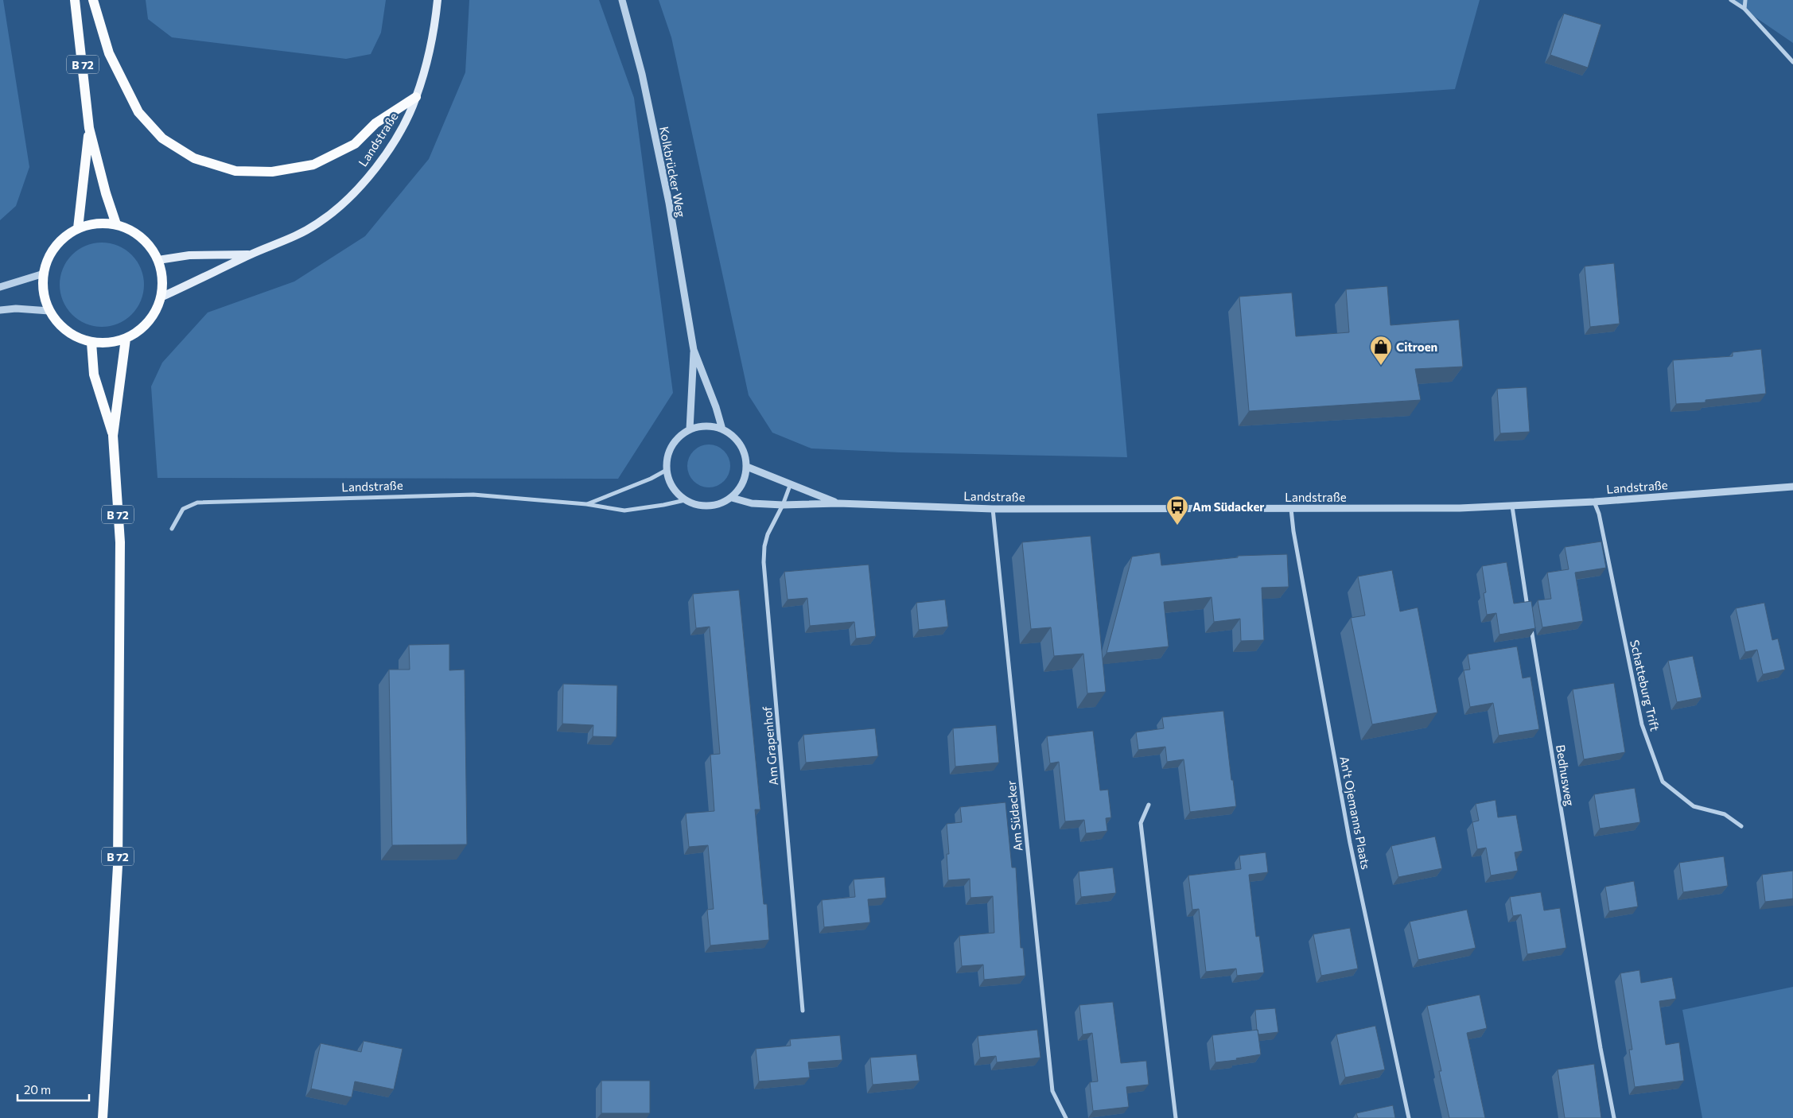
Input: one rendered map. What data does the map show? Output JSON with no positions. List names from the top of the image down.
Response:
{
  "streets": {
    "main road": ["B 72", "Landstraße"],
    "street": [
      "Kolkbrücker Weg",
      "Schatteburg Trift",
      "Am Grapenhof",
      "Bedhusweg",
      "An't Ojemanns Plaats",
      "Am Südacker"
    ]
  },
  "crossings": [
    ["B 72", "Landstraße"],
    ["Landstraße", "Kolkbrücker Weg"],
    ["Landstraße", "Schatteburg Trift"],
    ["Landstraße", "Am Grapenhof"],
    ["Landstraße", "An't Ojemanns Plaats"],
    ["Landstraße", "Am Südacker"]
  ],
  "places": {
    "shop": ["Citroen"],
    "bus stop": ["Am Südacker"]
  },
  "scale_bar": "20 m"
}
